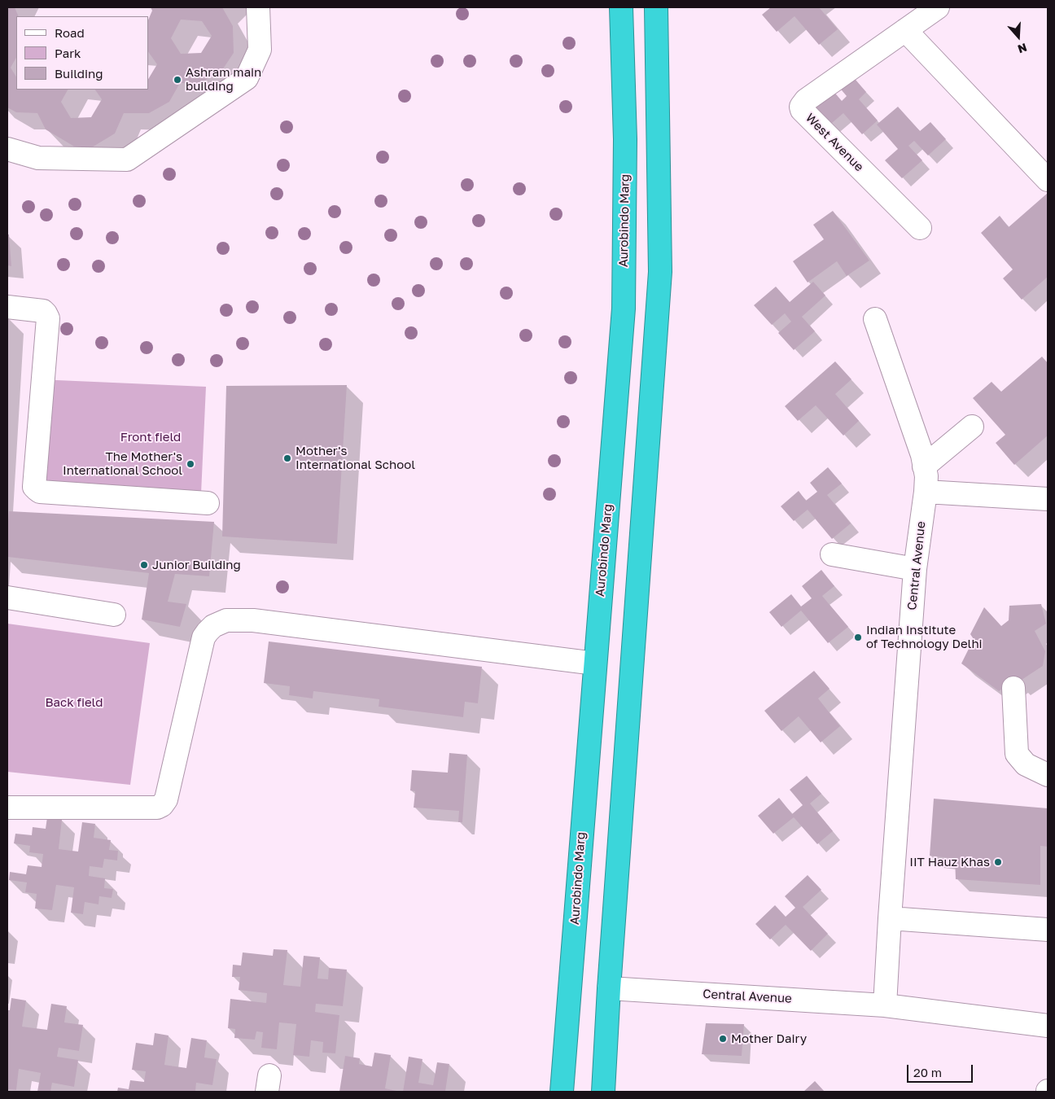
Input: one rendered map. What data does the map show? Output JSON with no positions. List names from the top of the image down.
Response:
{
  "streets": {
    "highway": ["Aurobindo Marg"],
    "street": ["West Avenue", "Central Avenue"]
  },
  "parks": ["Front field", "Back field"],
  "places": [
    "Ashram main building",
    "Mother's International School",
    "The Mother's International School",
    "Junior Building",
    "Indian Institute of Technology Delhi",
    "IIT Hauz Khas",
    "Mother Dairy"
  ],
  "legend": ["Road", "Park", "Building"],
  "scale_bar": "20 m",
  "north": "bottom"
}
